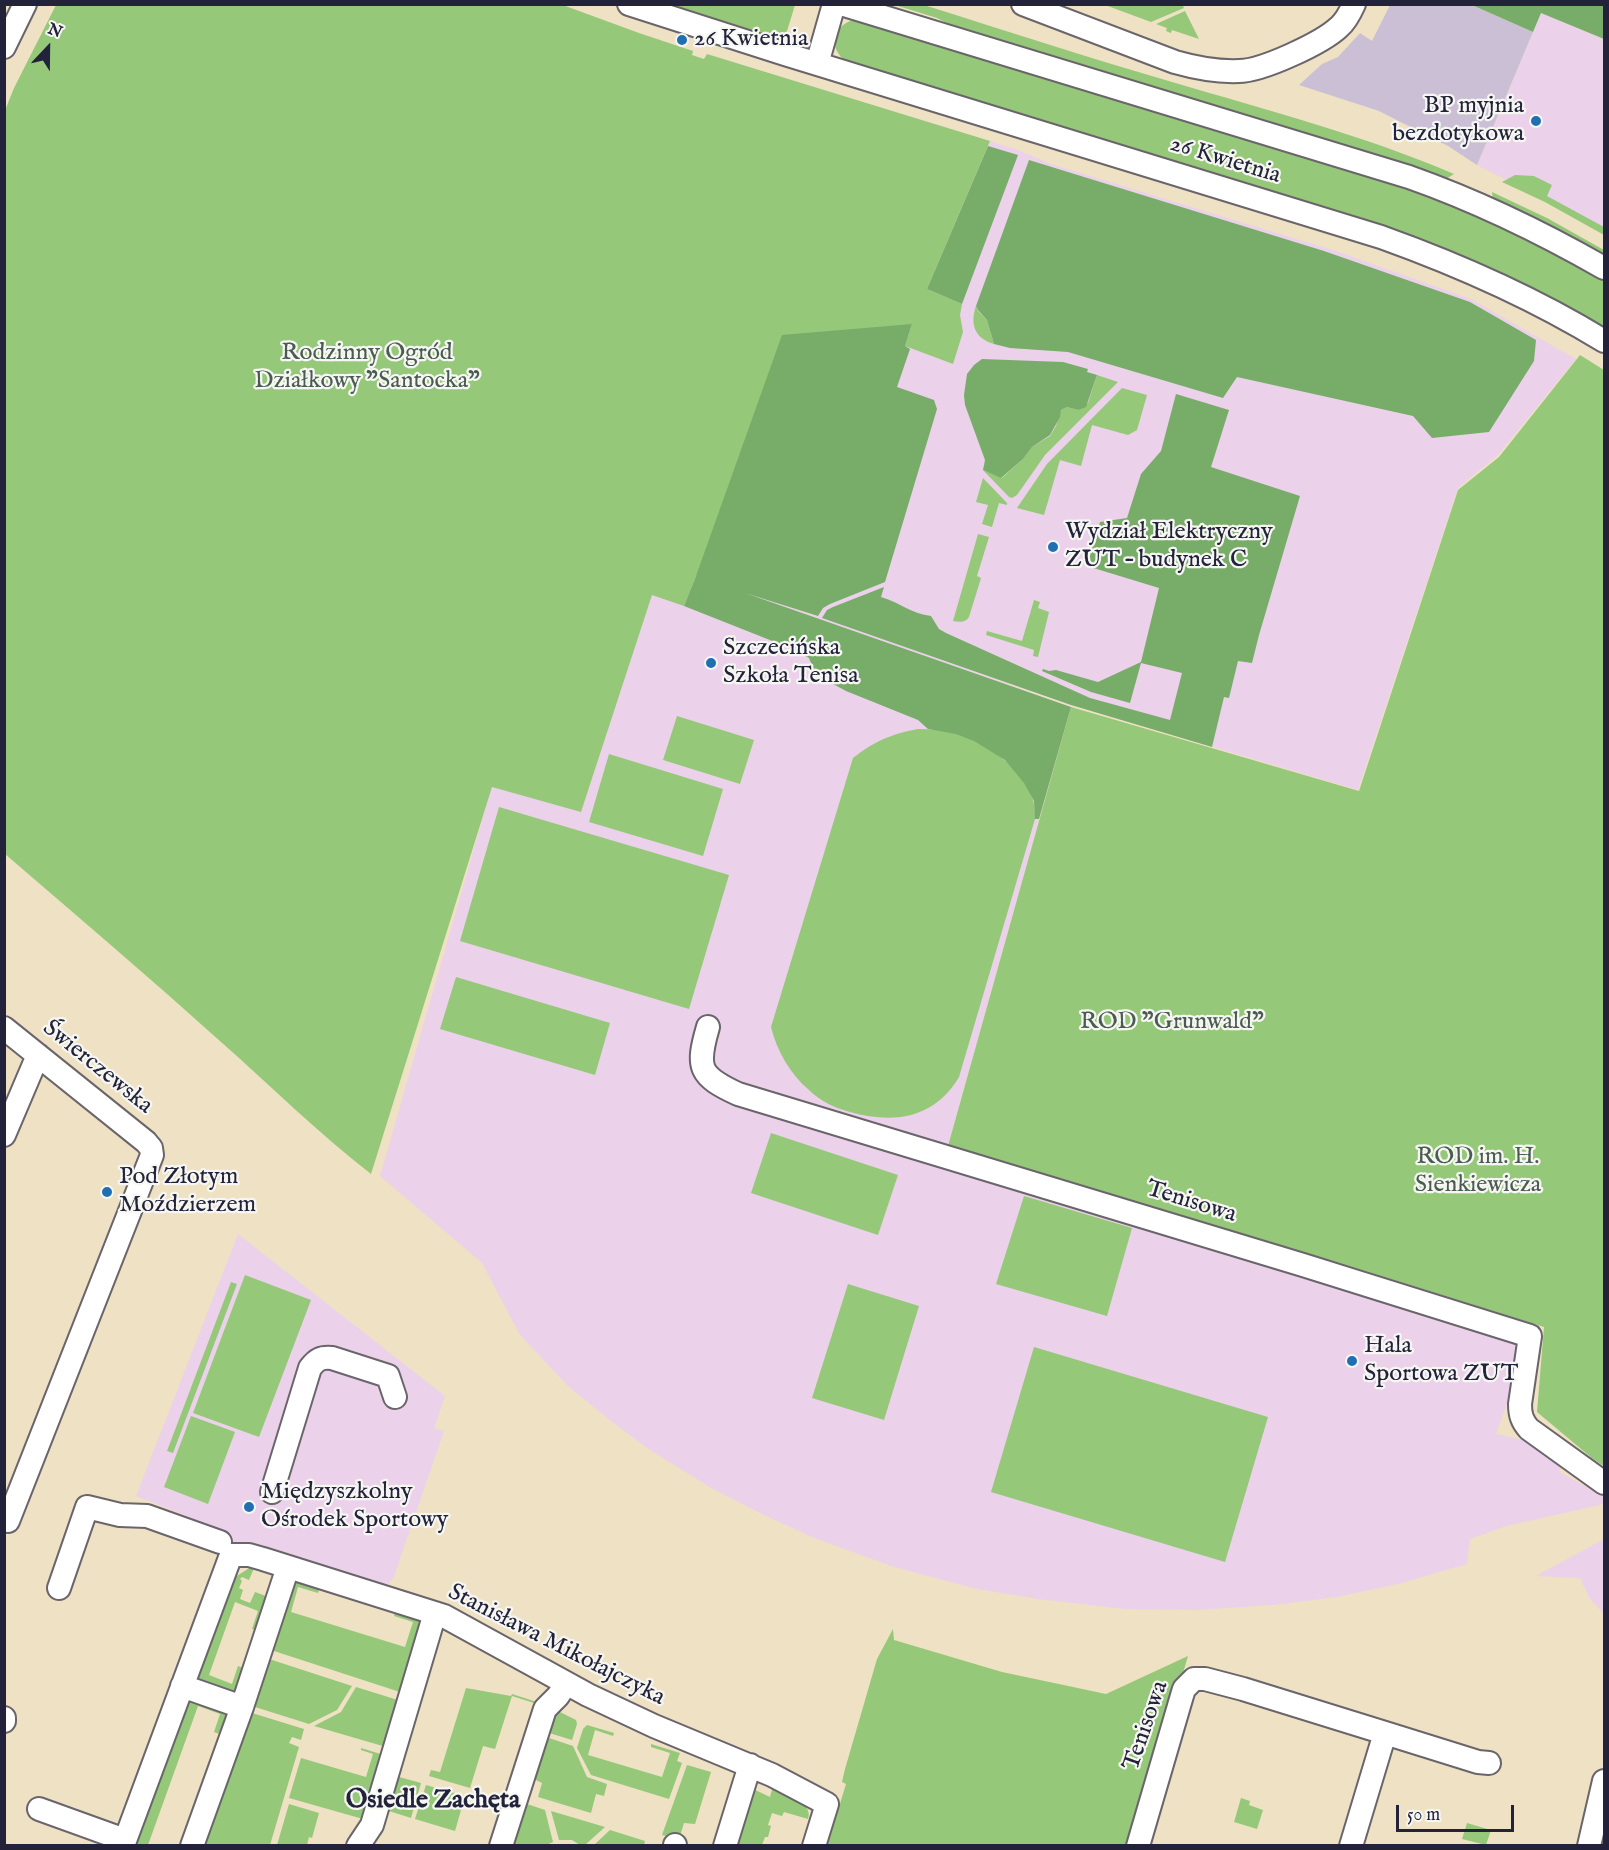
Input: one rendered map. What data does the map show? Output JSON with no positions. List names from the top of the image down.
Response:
{
  "streets": {
    "street": [
      "26 Kwietnia",
      "Świerczewska",
      "Tenisowa",
      "Stanisława Mikołajczyka"
    ]
  },
  "districts": ["Osiedle Zachęta"],
  "parks": ["Rodzinny Ogród Działkowy \"Santocka\"", "ROD \"Grunwald\"", "ROD im. H. Sienkiewicza"],
  "places": [
    "26 Kwietnia",
    "BP myjnia bezdotykowa",
    "Wydział Elektryczny ZUT – budynek C",
    "Szczecińska Szkoła Tenisa",
    "Pod Złotym Moździerzem",
    "Hala Sportowa ZUT",
    "Międzyszkolny Ośrodek Sportowy"
  ],
  "scale_bar": "50 m",
  "north": "top"
}
